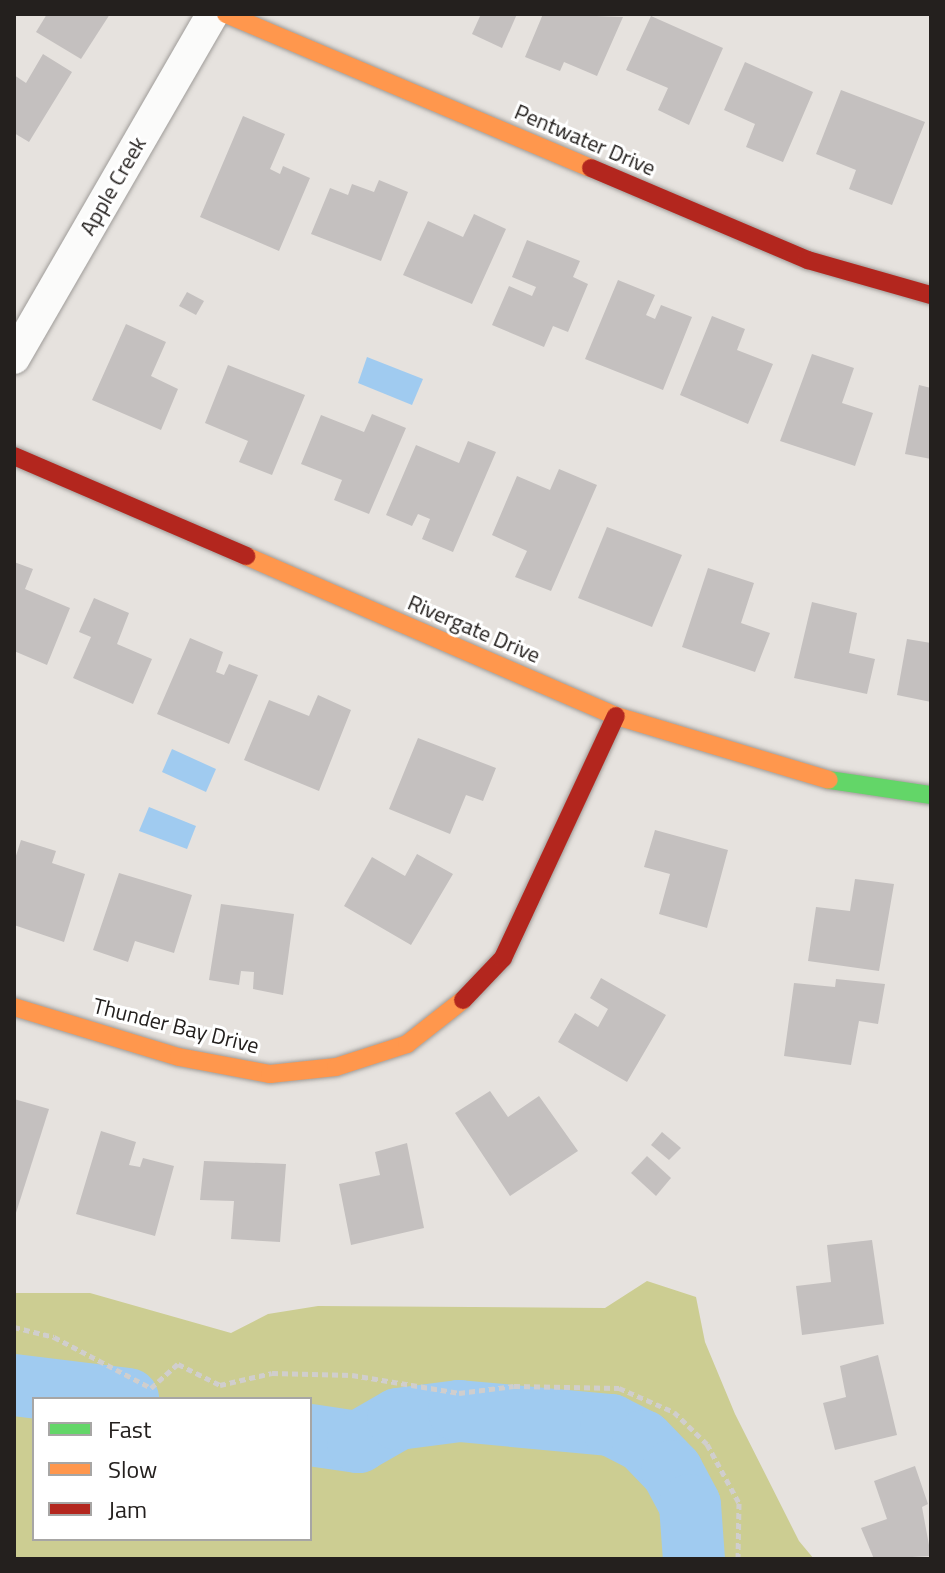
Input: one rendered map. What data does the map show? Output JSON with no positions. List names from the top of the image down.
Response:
{
  "streets": {
    "street": [
      "Pentwater Drive",
      "Apple Creek",
      "Rivergate Drive",
      "Thunder Bay Drive"
    ]
  },
  "crossings": [
    ["Rivergate Drive", "Thunder Bay Drive"]
  ],
  "legend": ["Fast", "Slow", "Jam"]
}
